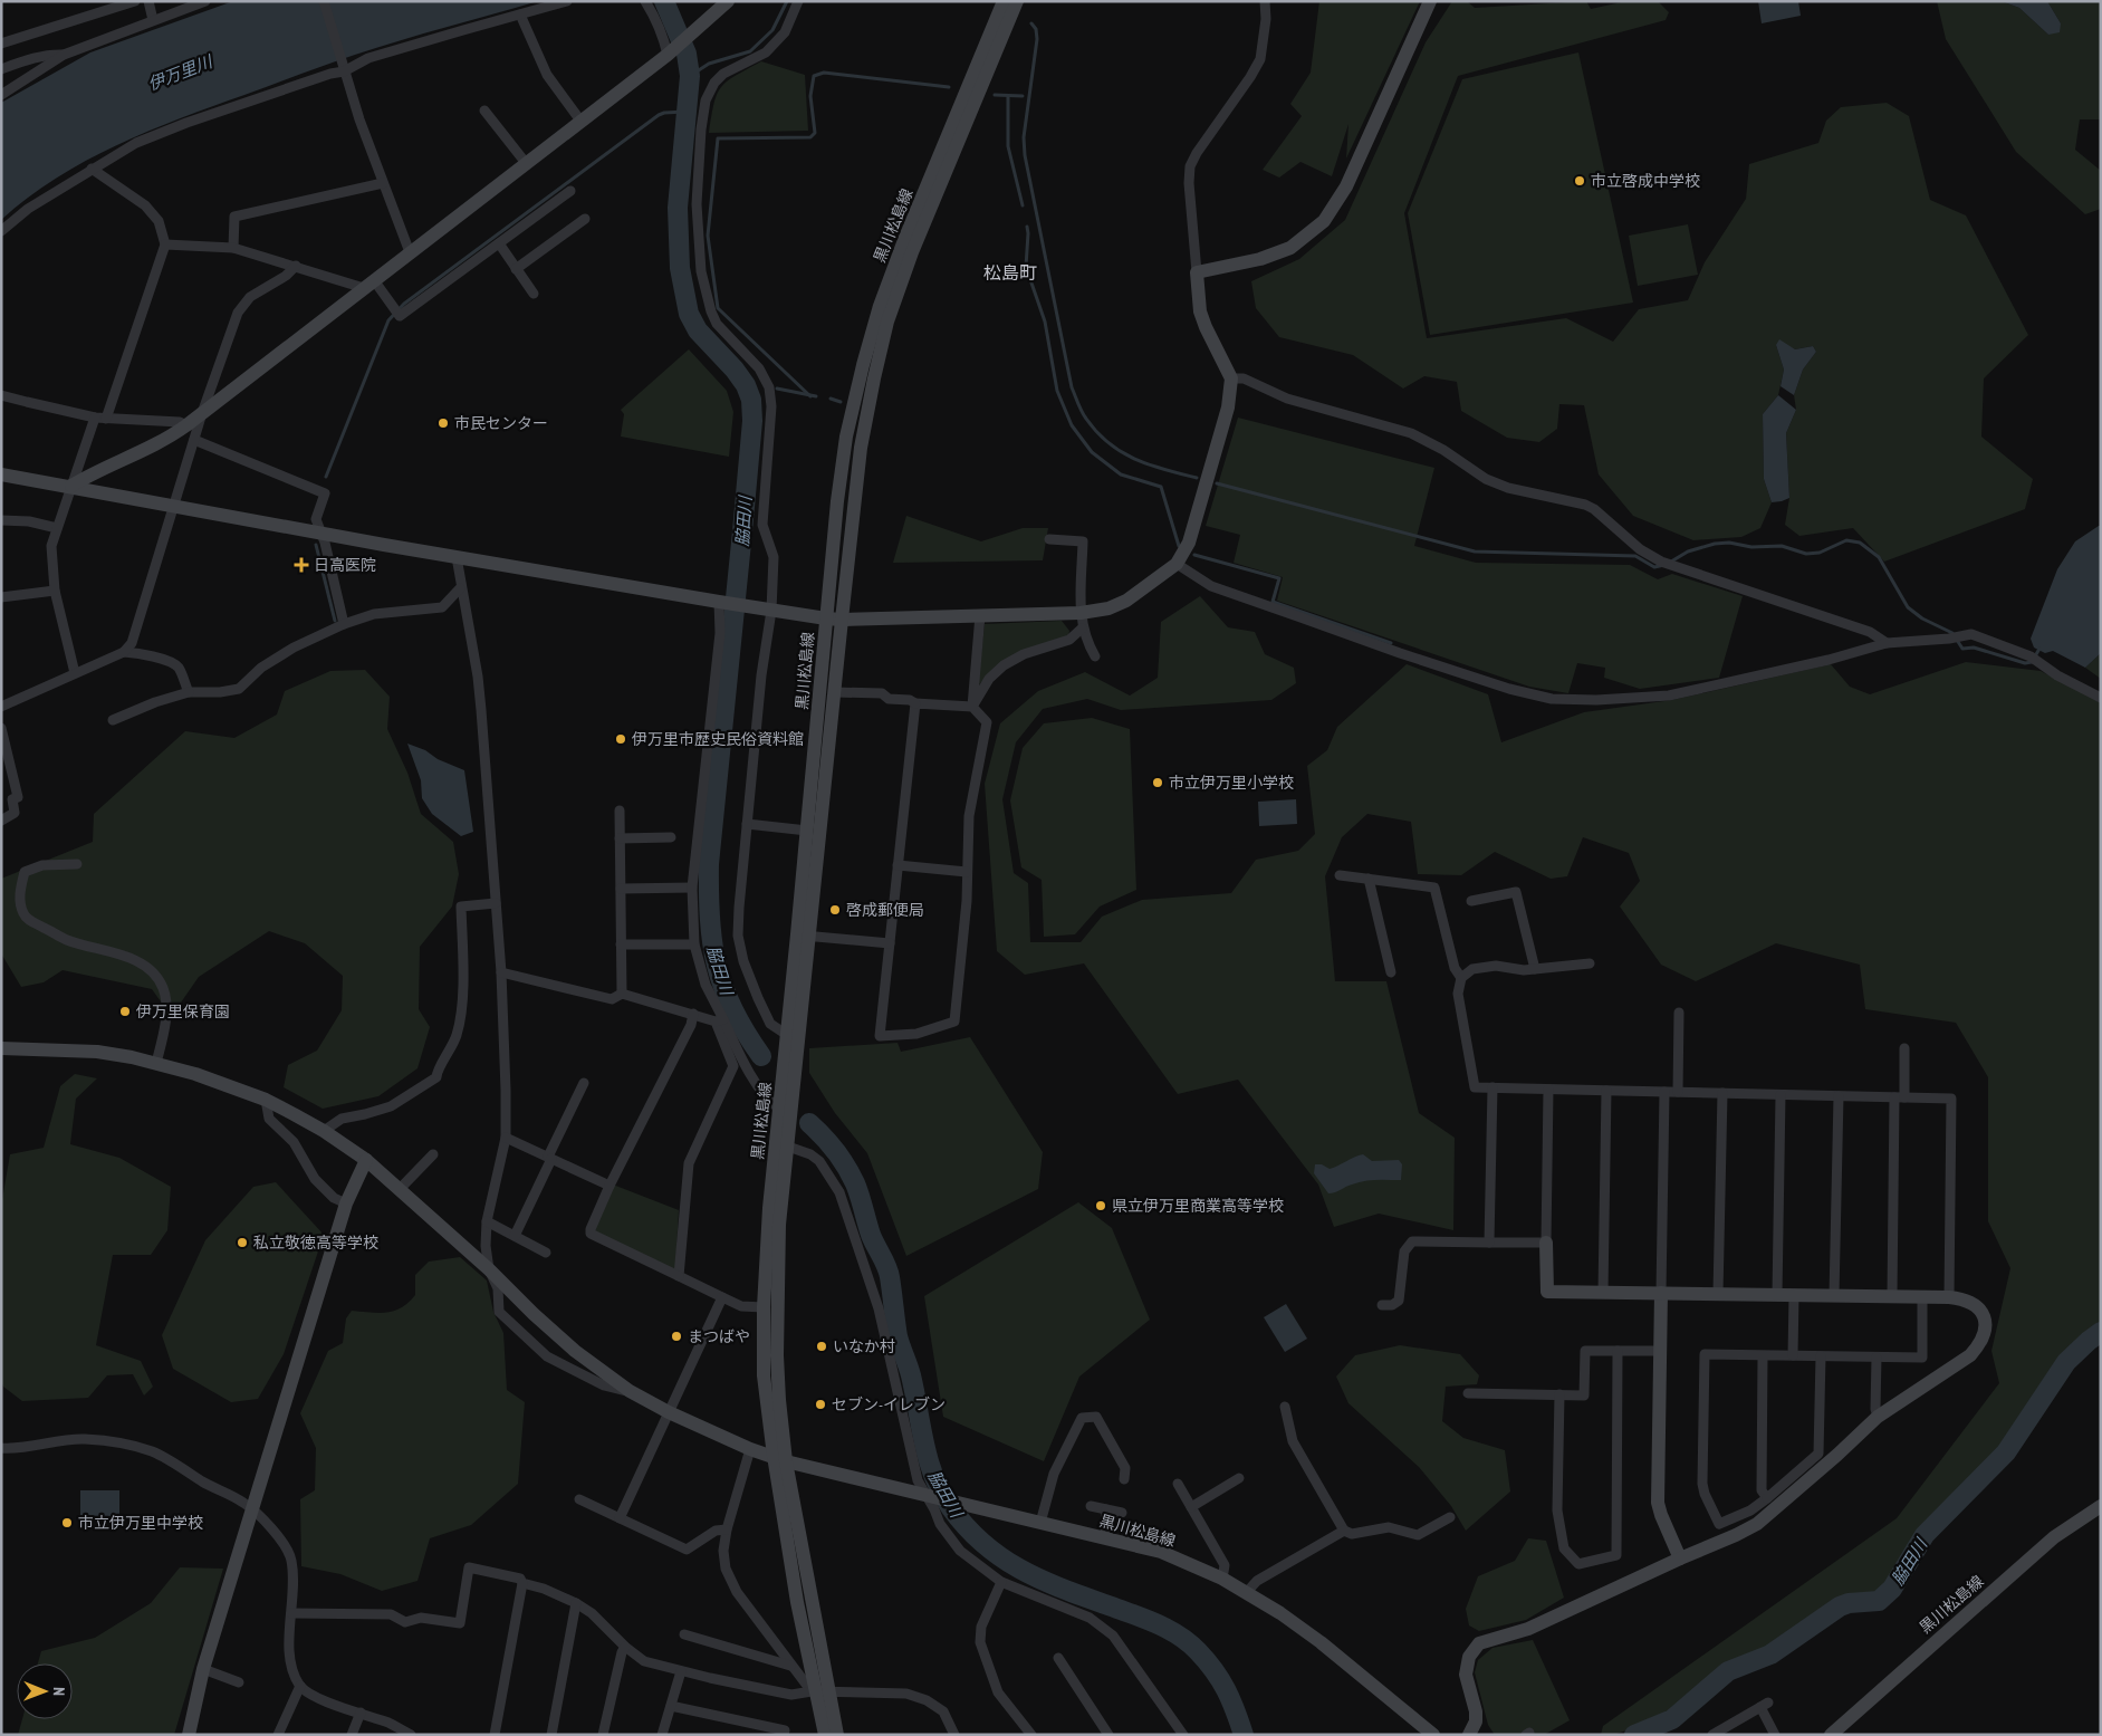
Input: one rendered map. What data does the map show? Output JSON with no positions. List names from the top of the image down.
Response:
{
  "streets": {
    "street": ["黒川松島線"]
  },
  "districts": ["松島町"],
  "water": ["伊万里川", "脇田川"],
  "places": {
    "other": [
      "市立啓成中学校",
      "市民センター",
      "伊万里市歴史民俗資料館",
      "市立伊万里小学校",
      "啓成郵便局",
      "伊万里保育園",
      "県立伊万里商業高等学校",
      "私立敬徳高等学校",
      "まつばや",
      "いなか村",
      "セブン-イレブン",
      "市立伊万里中学校"
    ],
    "health": ["日高医院"]
  },
  "north": "right"
}
